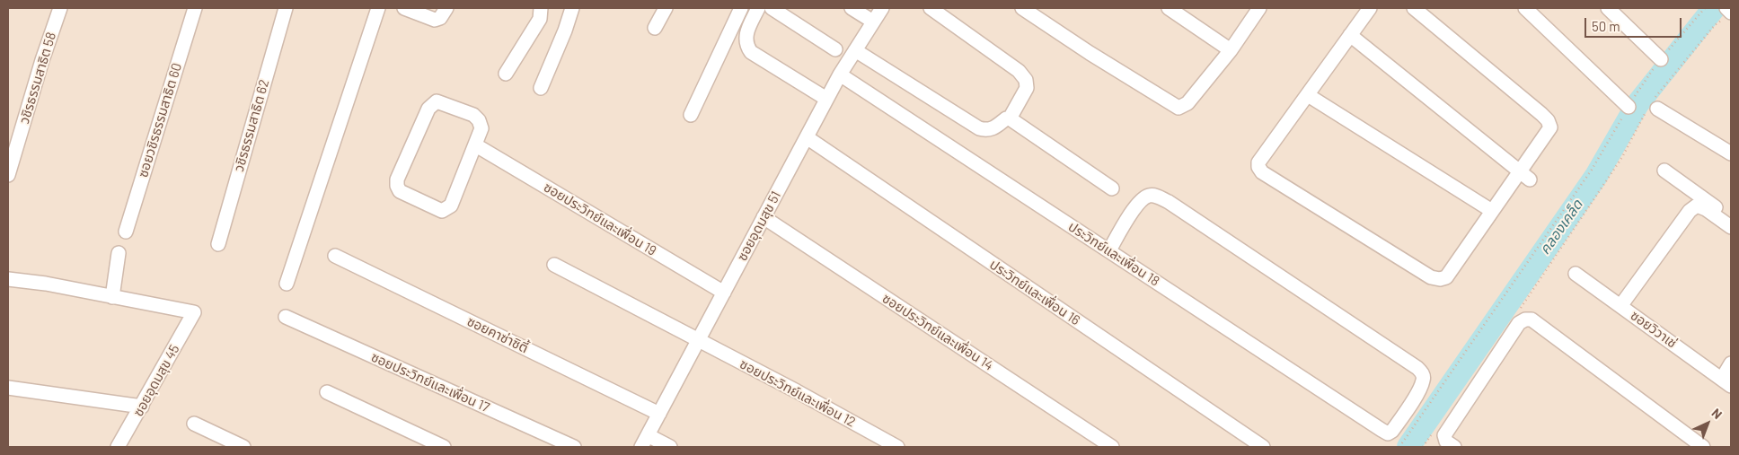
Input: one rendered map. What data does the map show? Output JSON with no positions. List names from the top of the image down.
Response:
{
  "streets": {
    "street": [
      "วชิรธรรมสาธิต 58",
      "ซอยวชิรธรรมสาธิต 60",
      "วชิรธรรมสาธิต 62",
      "ซอยประวิทย์และเพื่อน 19",
      "ซอยอุดมสุข 51",
      "ประวิทย์และเพื่อน 18",
      "ประวิทย์และเพื่อน 16",
      "ซอยวิวาเช่",
      "ซอยประวิทย์และเพื่อน 14",
      "ซอยคาซ่าซิตี้",
      "ซอยอุดมสุข 45",
      "ซอยประวิทย์และเพื่อน 17",
      "ซอยประวิทย์และเพื่อน 12"
    ]
  },
  "crossings": [
    ["ซอยประวิทย์และเพื่อน 19", "ซอยอุดมสุข 51"],
    ["ซอยอุดมสุข 51", "ประวิทย์และเพื่อน 18"],
    ["ซอยอุดมสุข 51", "ประวิทย์และเพื่อน 16"],
    ["ซอยอุดมสุข 51", "ซอยประวิทย์และเพื่อน 14"],
    ["ซอยอุดมสุข 51", "ซอยคาซ่าซิตี้"],
    ["ซอยอุดมสุข 51", "ซอยประวิทย์และเพื่อน 12"]
  ],
  "water": ["คลองเคล็ด"],
  "scale_bar": "50 m",
  "north": "top right"
}
